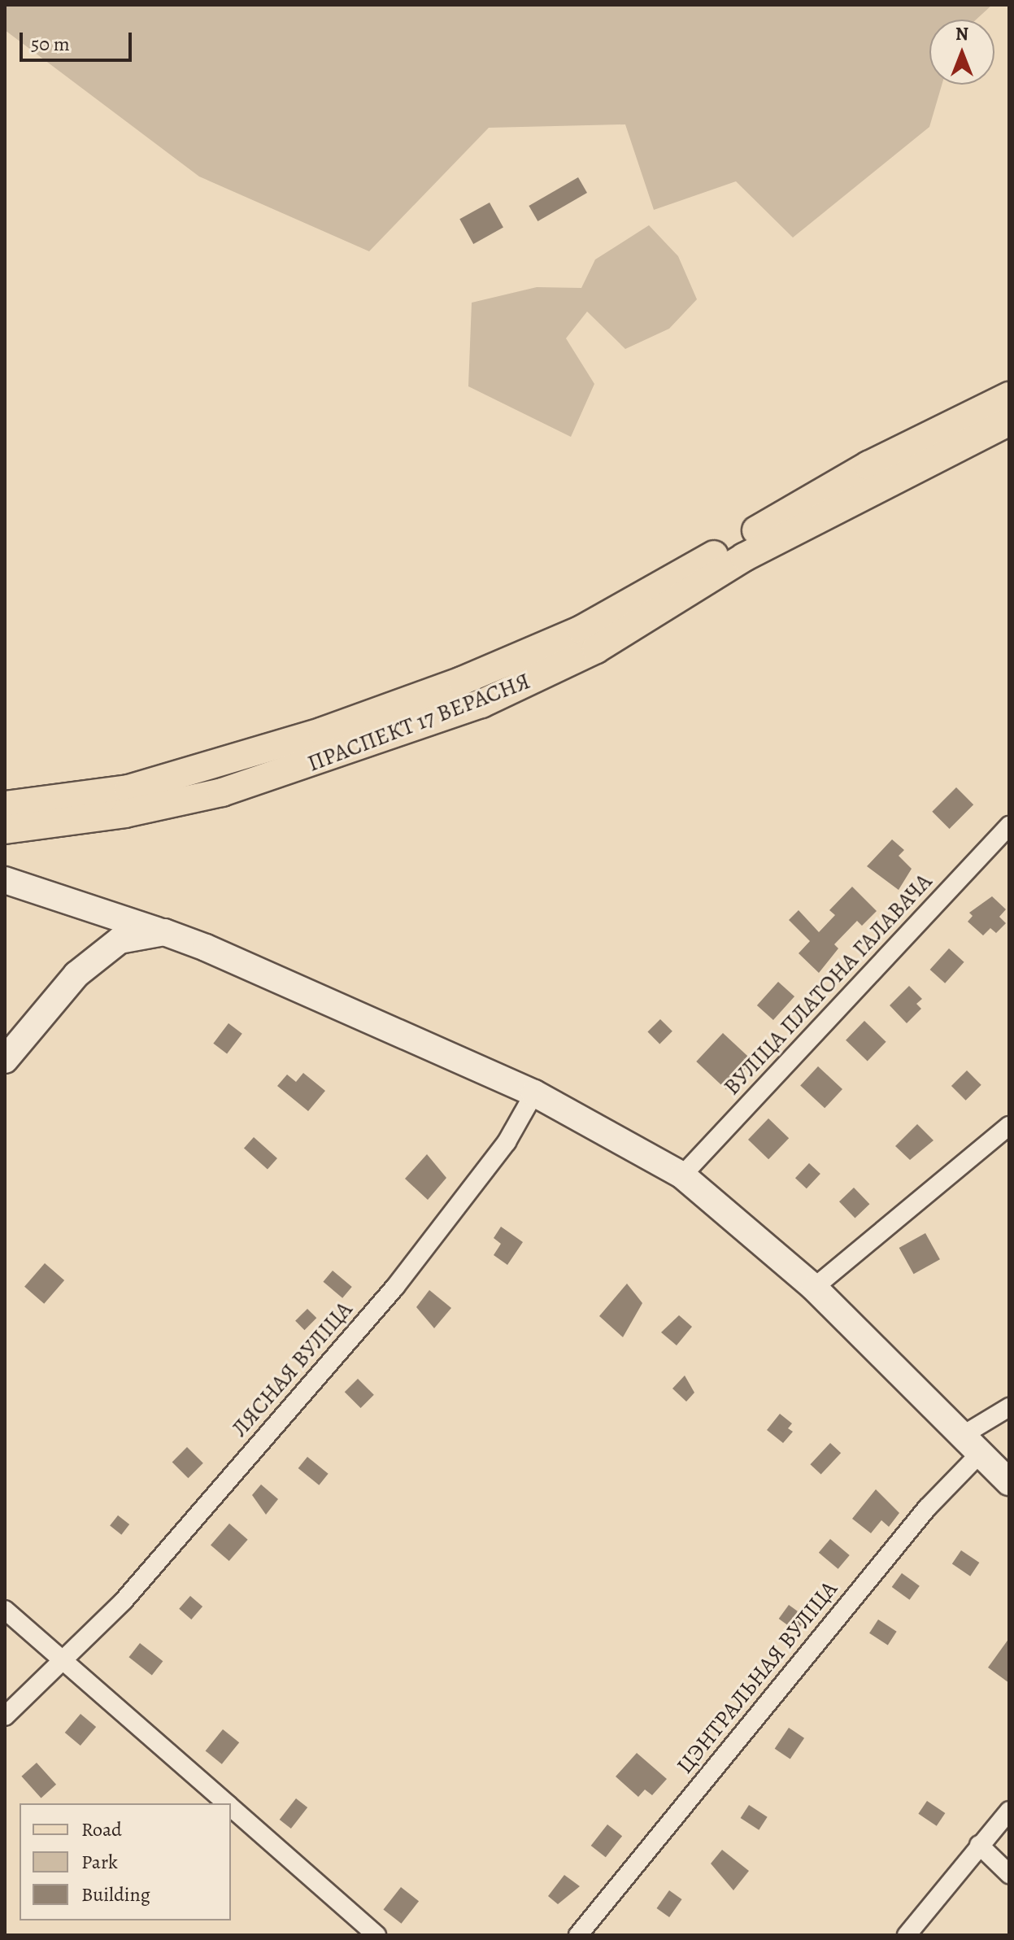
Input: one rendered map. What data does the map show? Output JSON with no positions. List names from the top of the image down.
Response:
{
  "streets": {
    "main road": ["ПРАСПЕКТ 17 ВЕРАСНЯ"],
    "street": ["ВУЛІЦА ПЛАТОНА ГАЛАВАЧА", "ЛЯСНАЯ ВУЛІЦА", "ЦЭНТРАЛЬНАЯ ВУЛІЦА"]
  },
  "legend": ["Road", "Park", "Building"],
  "scale_bar": "50 m",
  "north": "top"
}
